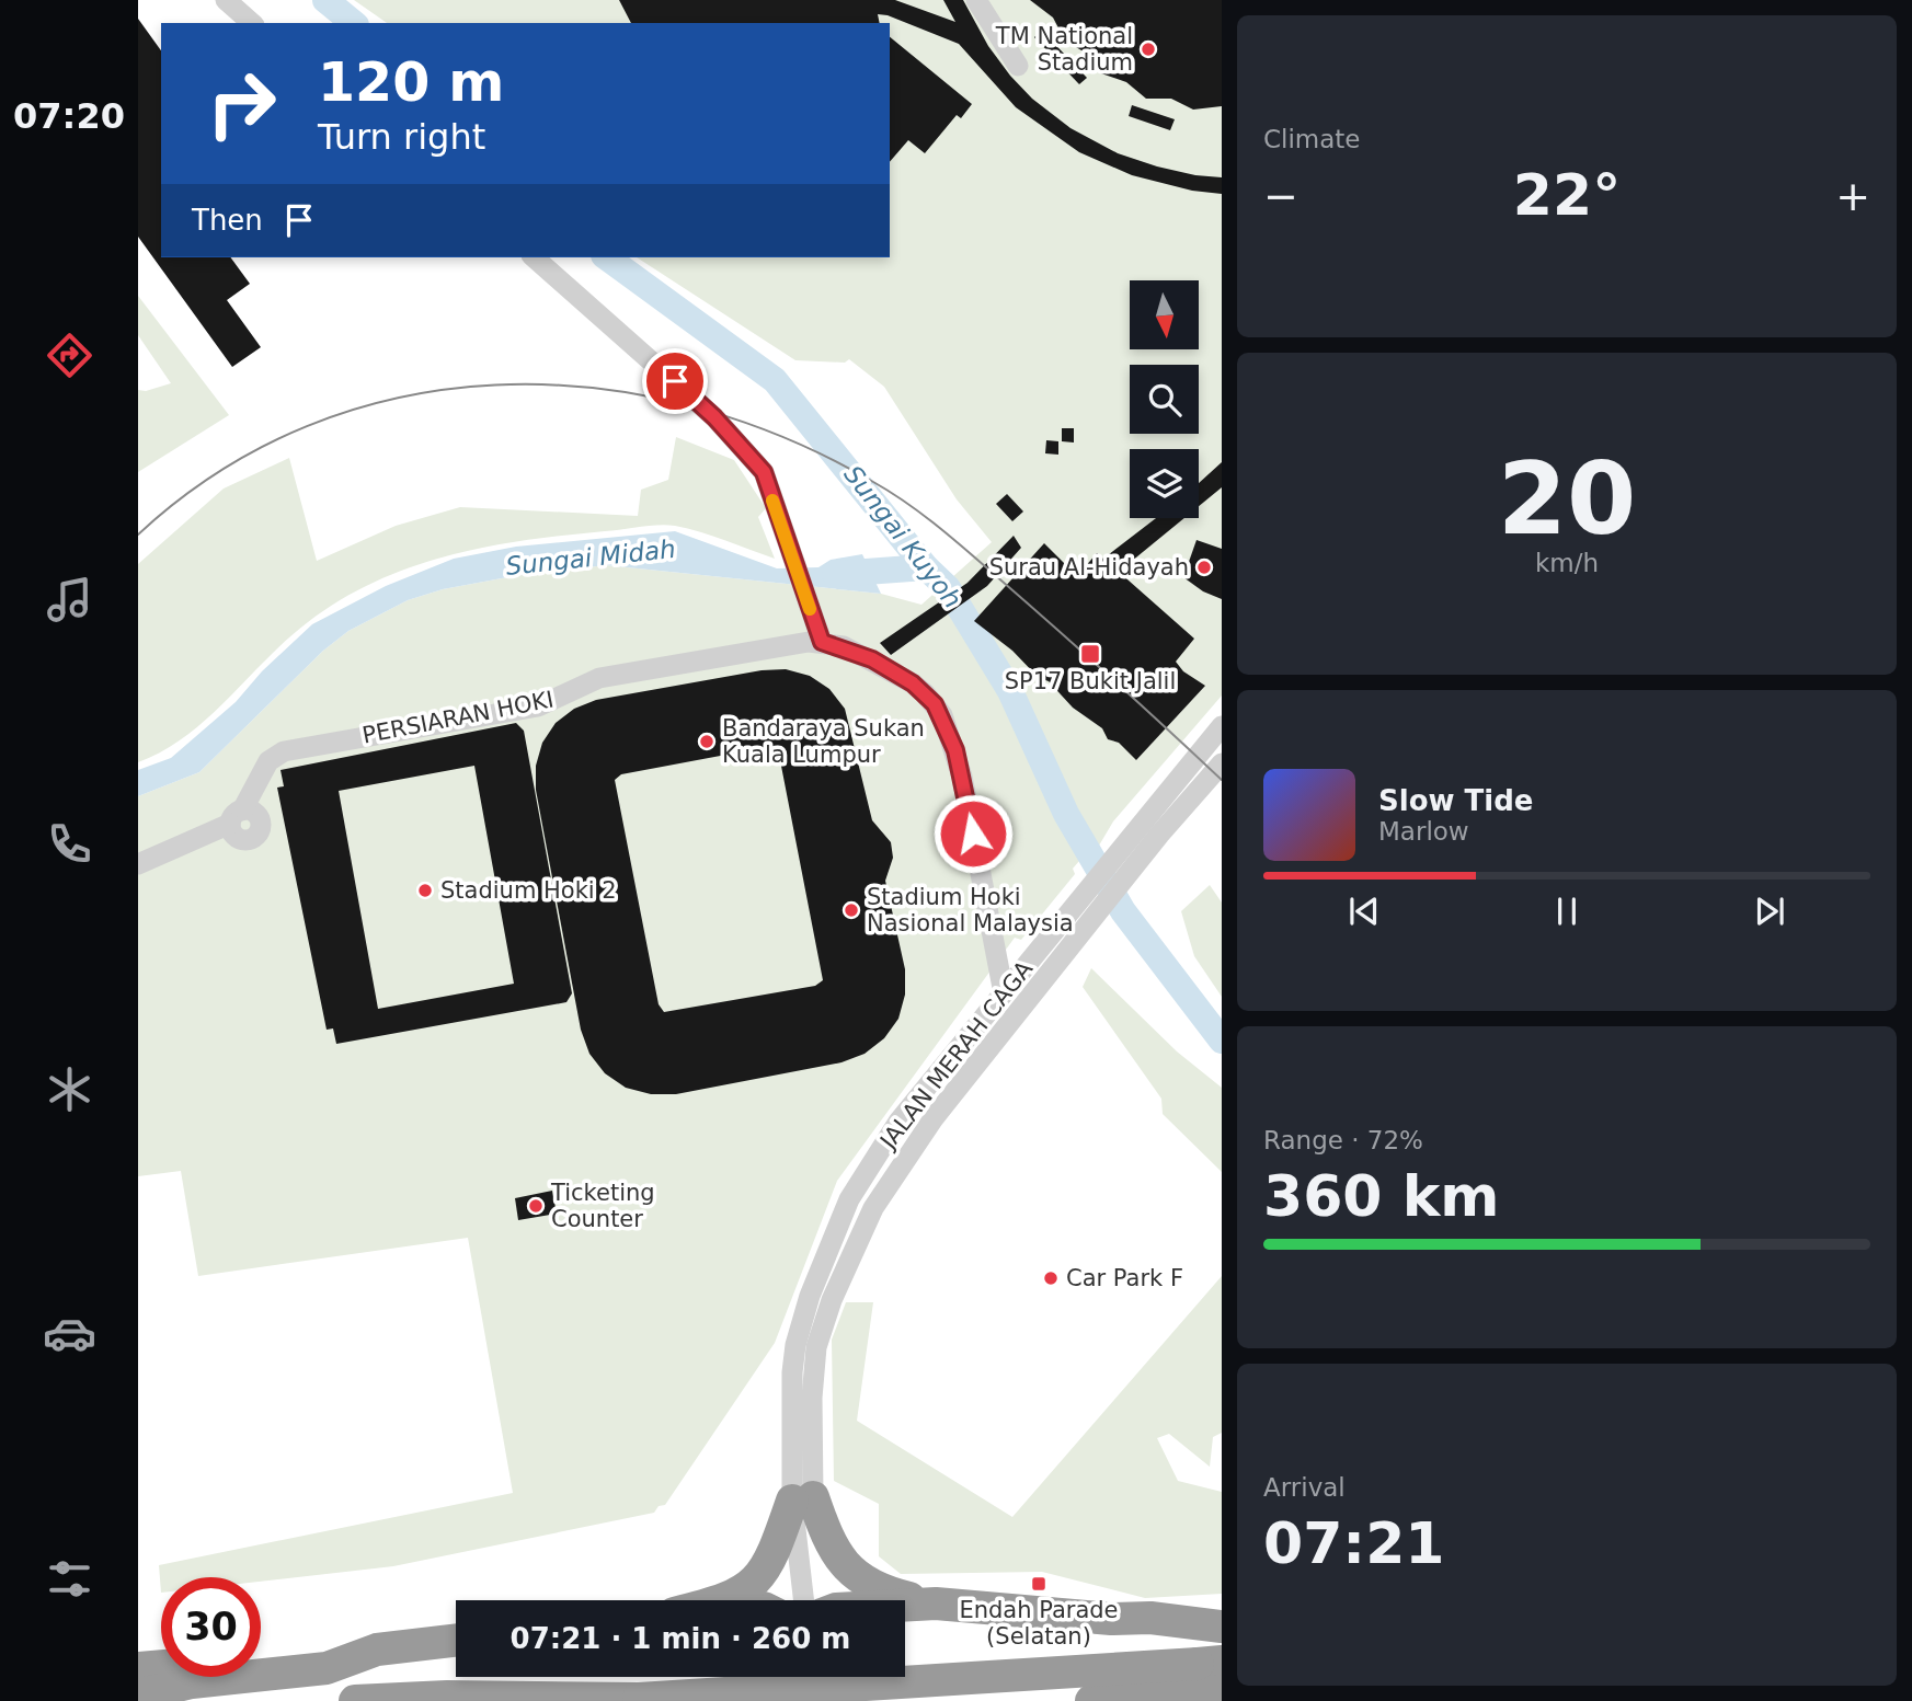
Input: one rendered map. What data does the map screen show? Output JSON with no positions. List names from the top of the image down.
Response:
{
  "streets": {
    "street": ["PERSIARAN HOKI", "JALAN MERAH CAGA"]
  },
  "crossings": [
    ["PERSIARAN HOKI", "JALAN MERAH CAGA"]
  ],
  "water": ["Sungai Kuyoh", "Sungai Midah"],
  "places": {
    "other": [
      "TM National Stadium",
      "Surau Al-Hidayah",
      "Bandaraya Sukan Kuala Lumpur",
      "Stadium Hoki 2",
      "Stadium Hoki Nasional Malaysia",
      "Ticketing Counter",
      "Car Park F"
    ],
    "transit": ["SP17 Bukit Jalil", "Endah Parade (Selatan)"]
  },
  "north": "bottom",
  "page": {
    "tabs": "07:20",
    "tile": [
      "Climate",
      ["20", "km/h"],
      ["Range · 72%", "360 km"],
      ["Arrival", "07:21"]
    ],
    "turn": ["120 m", "Turn right"],
    "heat": ["−", "22°", "+"],
    "then": "Then",
    "song": ["Slow Tide", "Marlow"],
    "limit": "30",
    "trip": "07:21 · 1 min · 260 m"
  }
}
